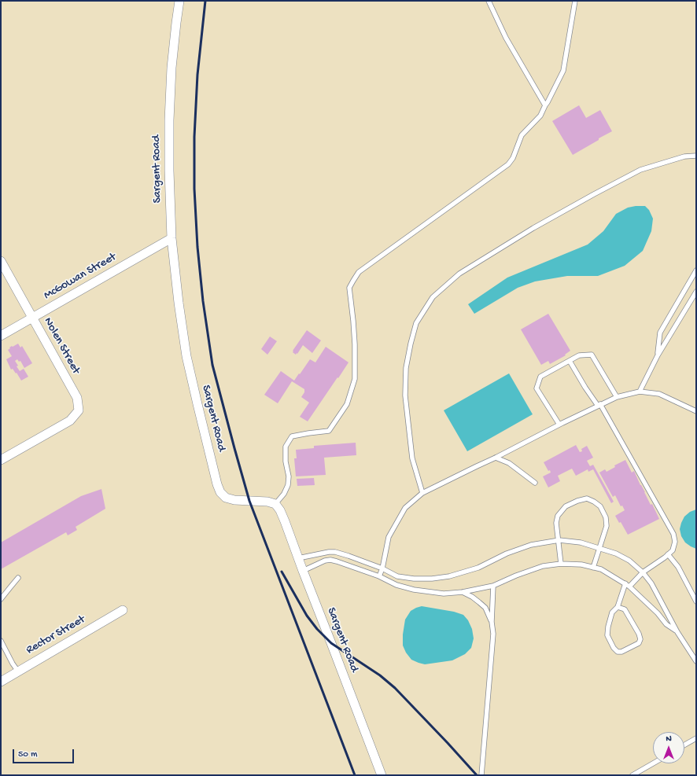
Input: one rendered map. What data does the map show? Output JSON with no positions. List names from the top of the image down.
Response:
{
  "streets": {
    "street": [
      "Sargent Road",
      "McGowan Street",
      "Nolen Street",
      "Rector Street"
    ]
  },
  "crossings": [
    ["Sargent Road", "McGowan Street"],
    ["McGowan Street", "Nolen Street"]
  ],
  "scale_bar": "50 m",
  "north": "top"
}
